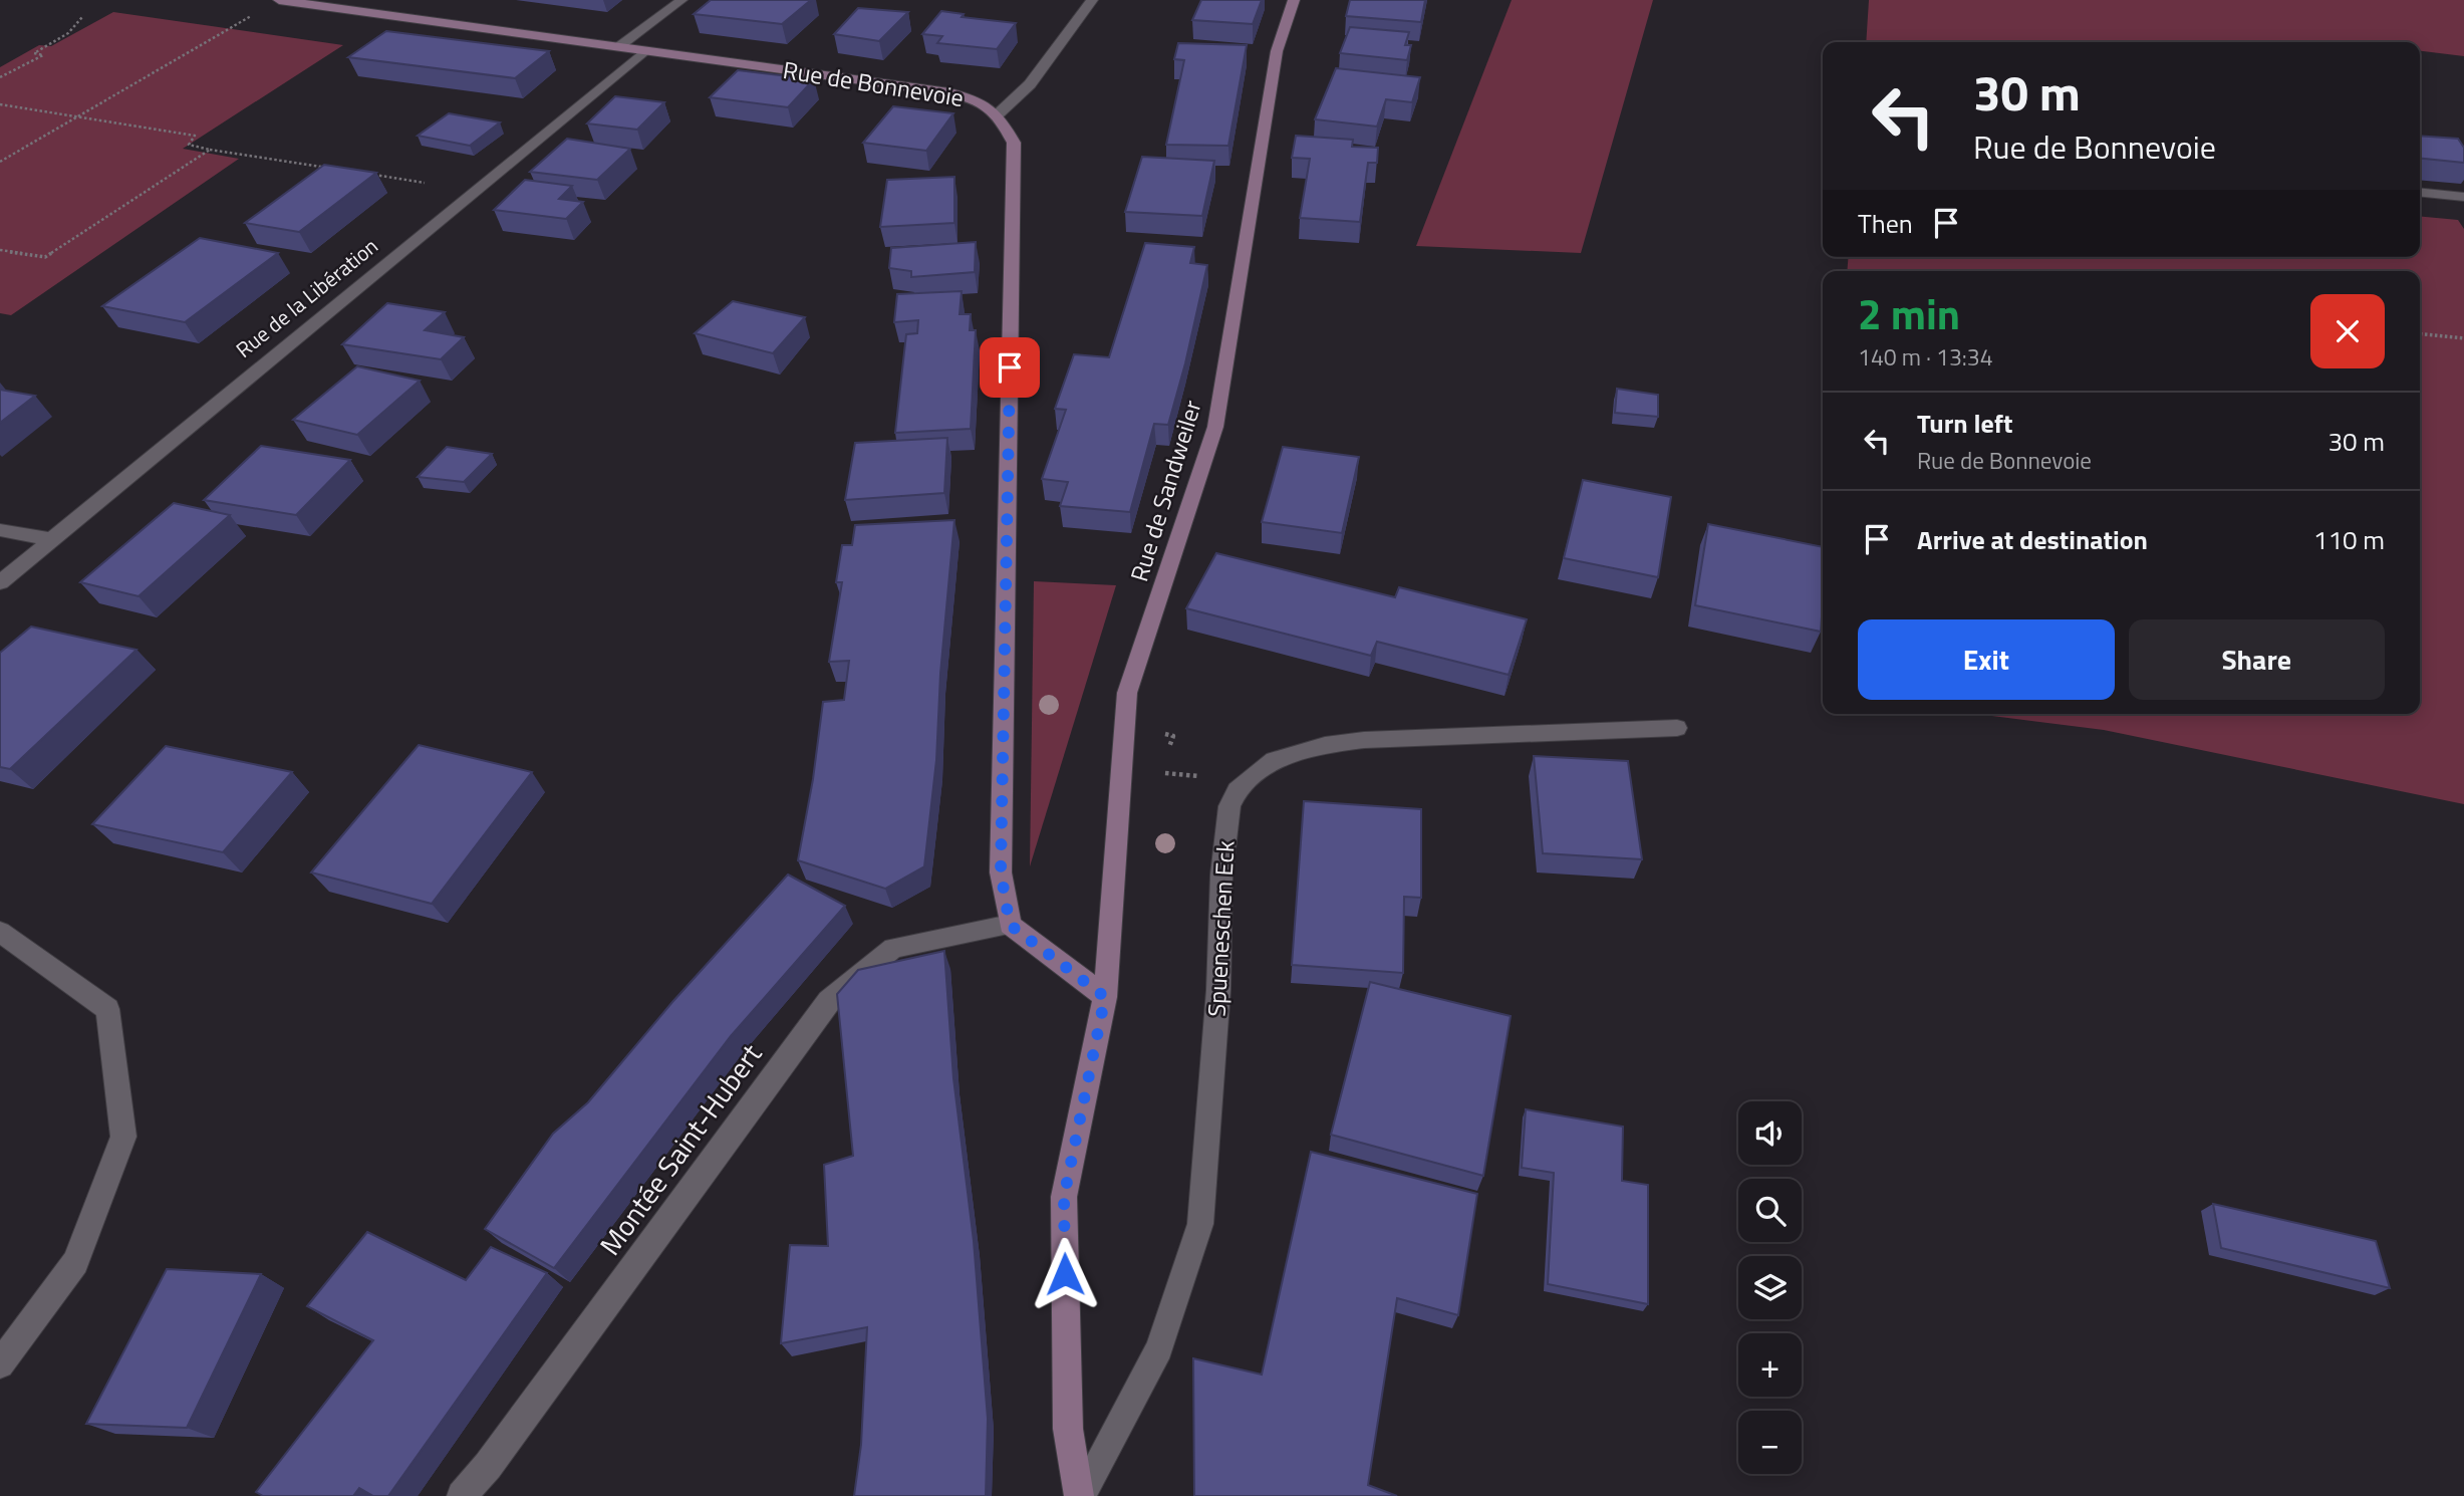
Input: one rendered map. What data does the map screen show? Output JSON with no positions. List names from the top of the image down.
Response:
{
  "streets": {
    "main road": ["Rue de Bonnevoie", "Rue de Sandweiler"],
    "street": ["Rue de la Libération", "Spueneschen Eck", "Montée Saint-Hubert"]
  },
  "crossings": [
    ["Rue de Bonnevoie", "Rue de la Libération"],
    ["Rue de Bonnevoie", "Montée Saint-Hubert"]
  ],
  "page": {
    "turn": ["30 m", "Rue de Bonnevoie"],
    "then": "Then",
    "heading": ["2 min", "140 m · 13:34"],
    "list": [
      {
        "name": "Turn left",
        "note": "Rue de Bonnevoie",
        "value": "30 m"
      },
      {
        "name": "Arrive at destination",
        "value": "110 m"
      }
    ],
    "buttons": ["Exit", "Share"],
    "map_buttons": ["+", "−"]
  }
}
